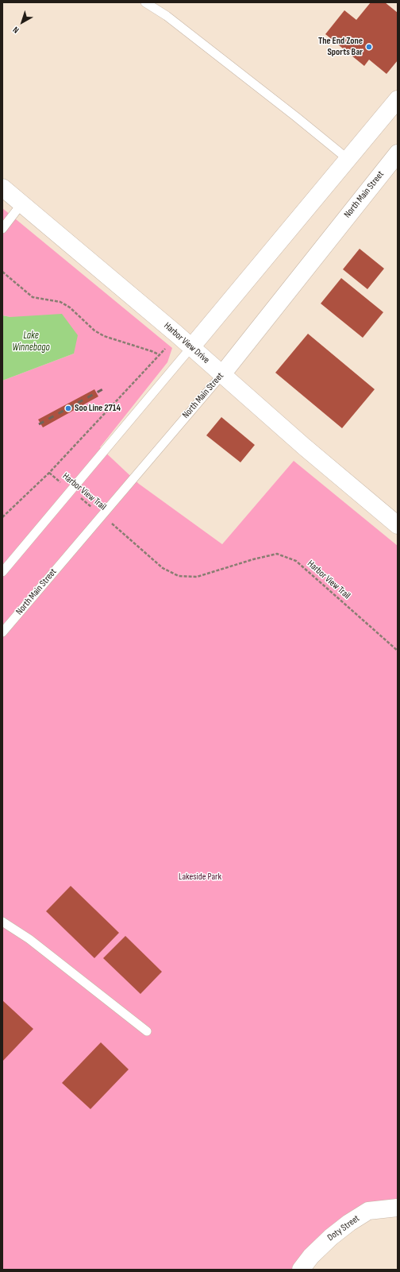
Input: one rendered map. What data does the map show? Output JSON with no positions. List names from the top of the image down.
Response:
{
  "streets": {
    "street": ["North Main Street", "Harbor View Drive", "Doty Street"],
    "path": ["Harbor View Trail"]
  },
  "crossings": [
    ["North Main Street", "Harbor View Drive"],
    ["North Main Street", "Harbor View Trail"]
  ],
  "water": ["Lake Winnebago"],
  "parks": ["Lakeside Park"],
  "places": ["The End Zone Sports Bar", "Soo Line 2714"],
  "north": "bottom left"
}
